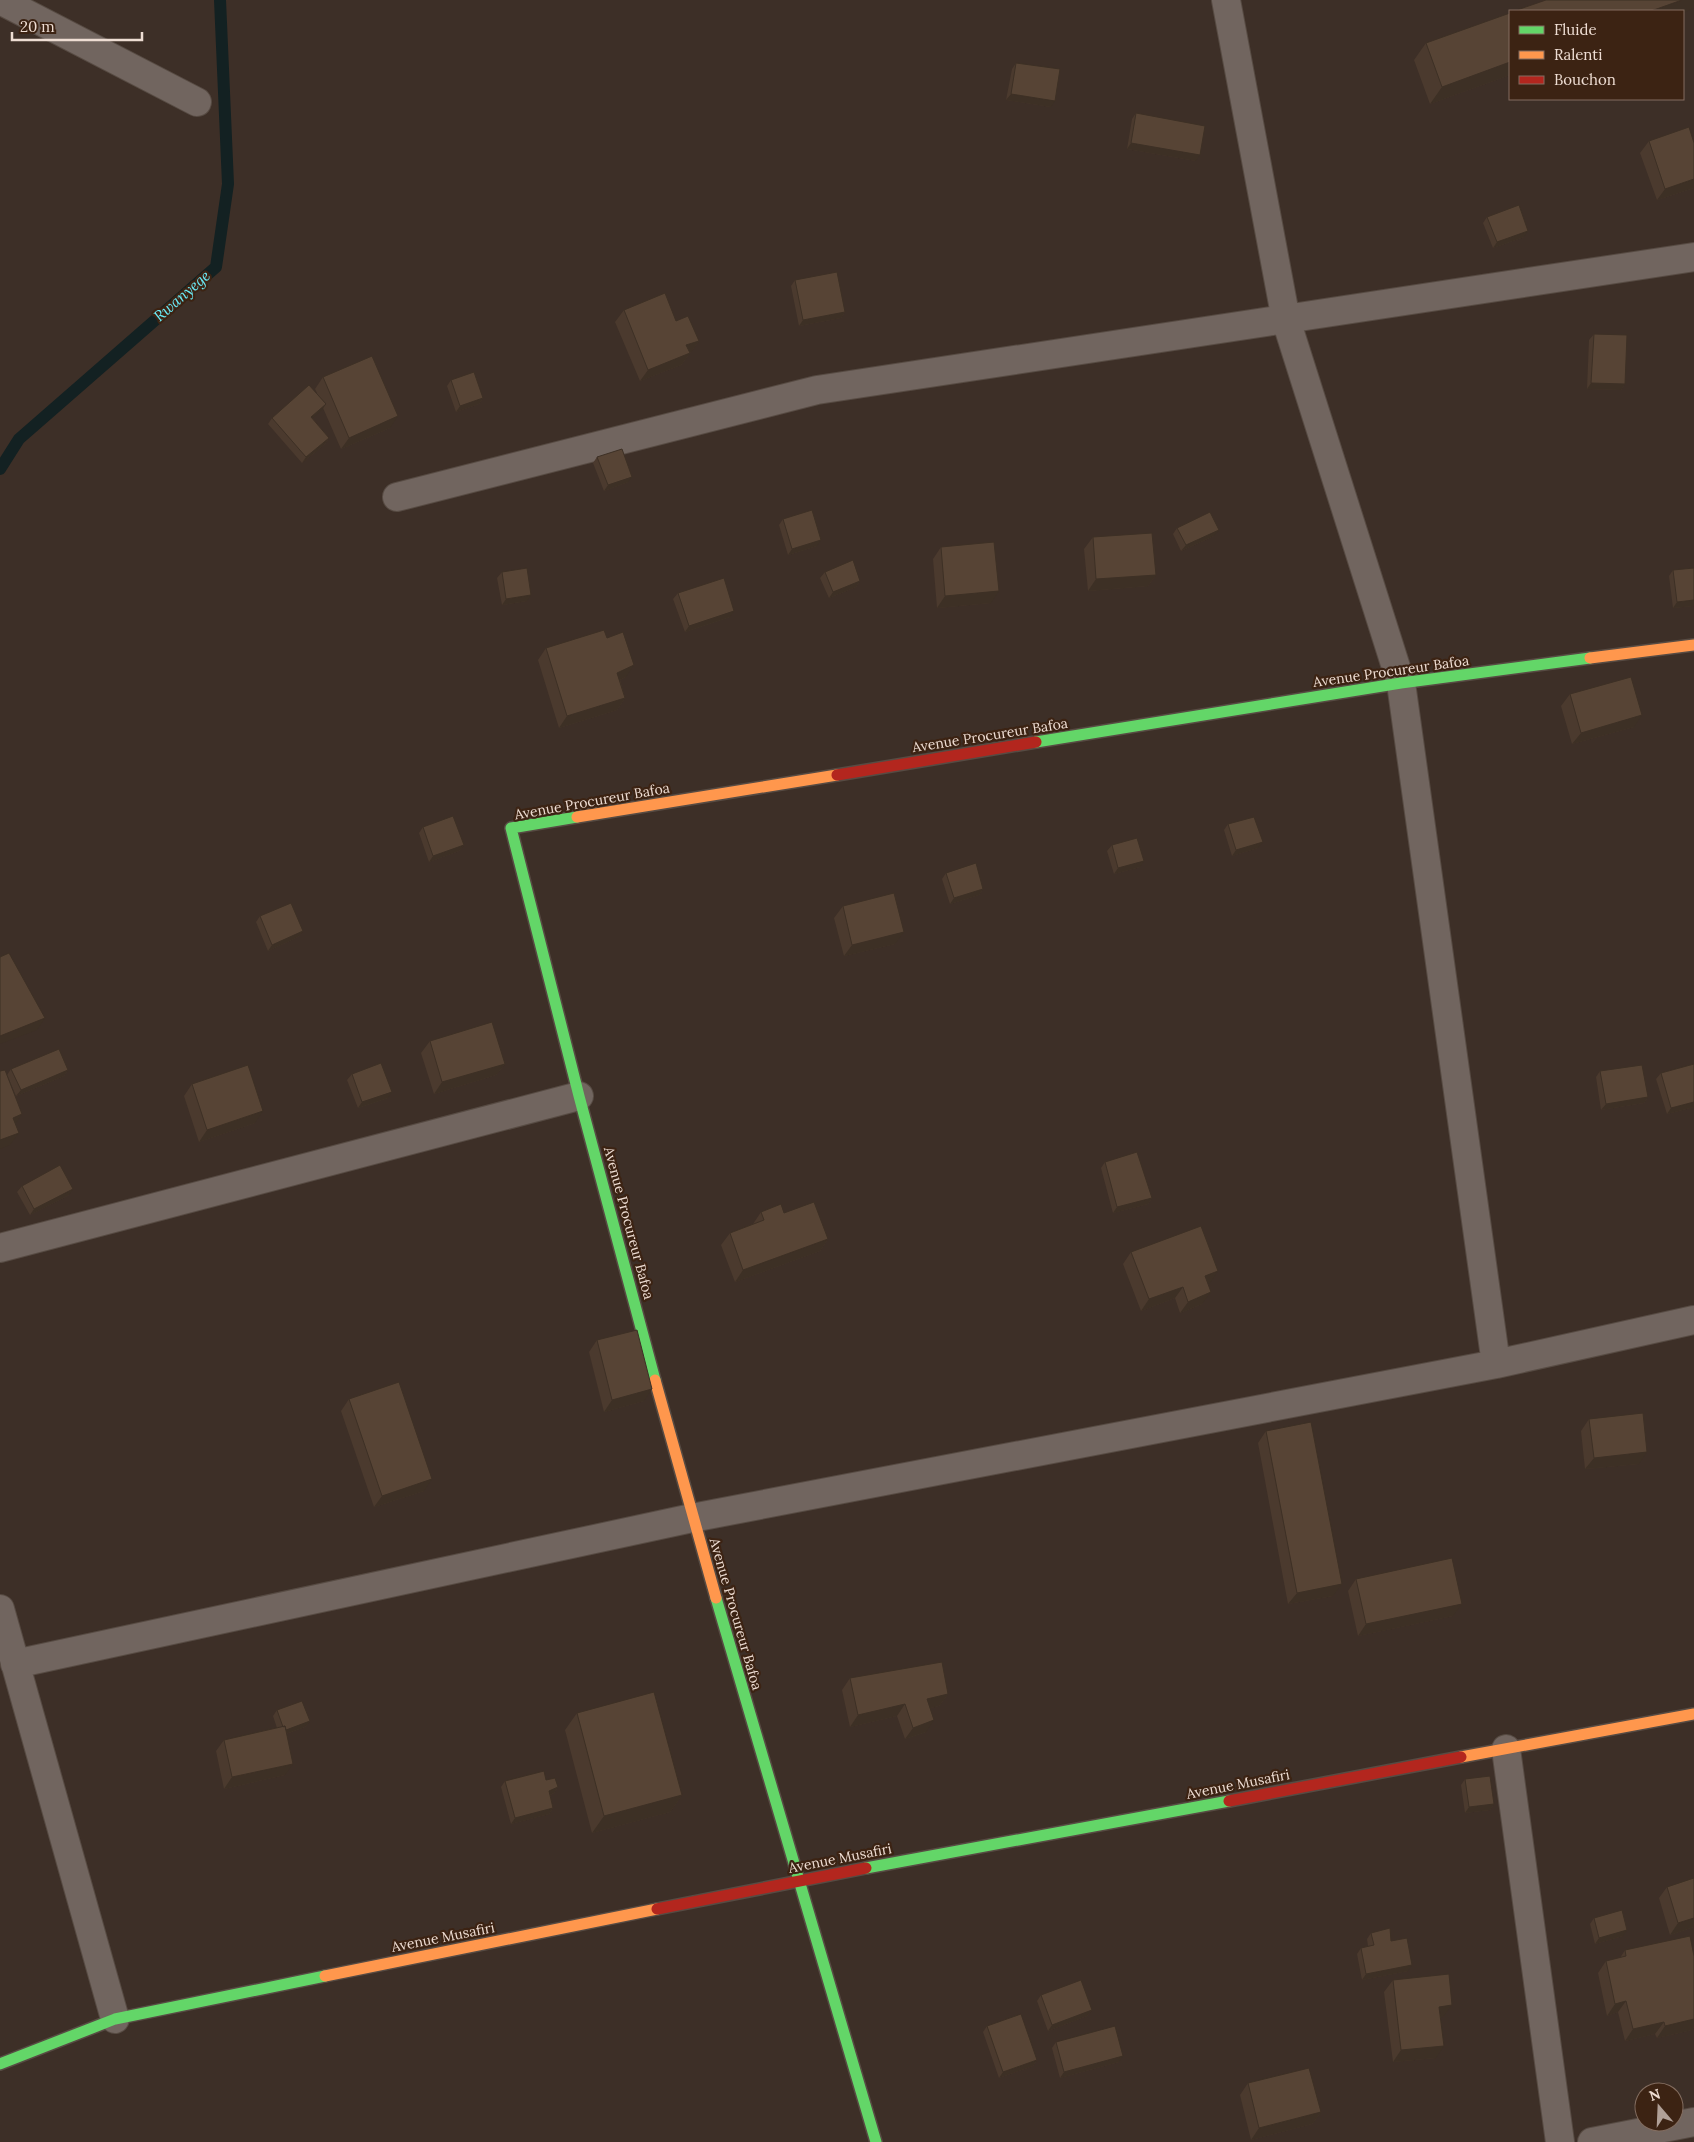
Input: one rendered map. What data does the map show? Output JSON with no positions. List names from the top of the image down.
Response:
{
  "streets": {
    "street": ["Avenue Procureur Bafoa", "Avenue Musafiri"]
  },
  "crossings": [
    ["Avenue Procureur Bafoa", "Avenue Musafiri"]
  ],
  "water": ["Rwanyege"],
  "legend": ["Fluide", "Ralenti", "Bouchon"],
  "scale_bar": "20 m",
  "north": "top"
}
